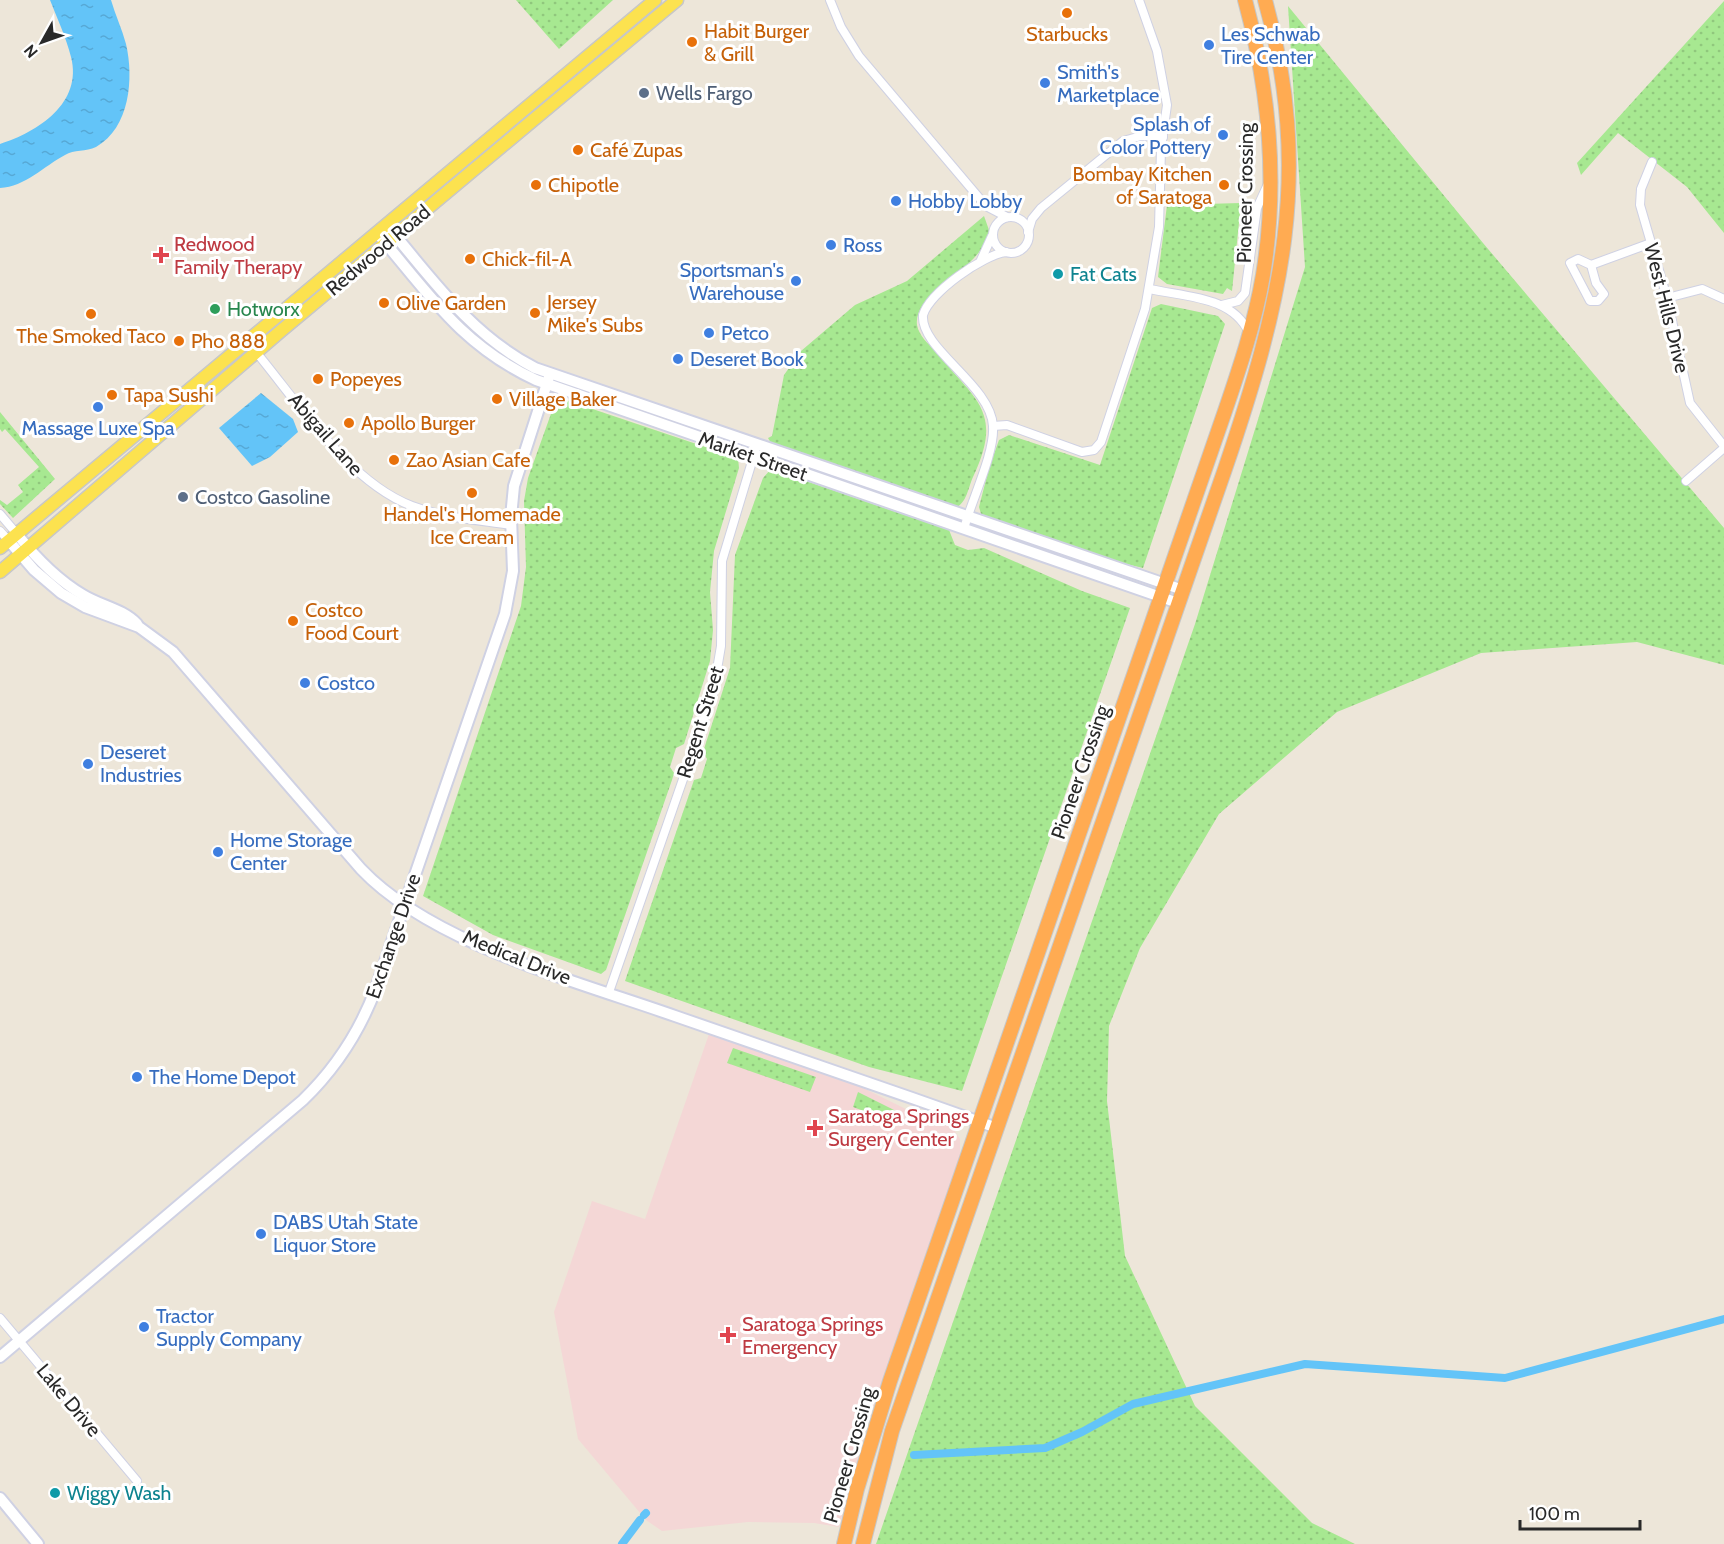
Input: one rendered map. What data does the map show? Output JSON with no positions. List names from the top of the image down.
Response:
{
  "streets": {
    "highway": ["Pioneer Crossing"],
    "main road": ["Redwood Road"],
    "street": [
      "West Hills Drive",
      "Abigail Lane",
      "Market Street",
      "Regent Street",
      "Exchange Drive",
      "Medical Drive",
      "Lake Drive"
    ]
  },
  "crossings": [
    ["Pioneer Crossing", "Market Street"],
    ["Pioneer Crossing", "Medical Drive"],
    ["Redwood Road", "Abigail Lane"],
    ["Redwood Road", "Market Street"],
    ["Redwood Road", "Medical Drive"],
    ["Abigail Lane", "Exchange Drive"],
    ["Market Street", "Regent Street"],
    ["Market Street", "Exchange Drive"],
    ["Regent Street", "Medical Drive"],
    ["Exchange Drive", "Medical Drive"],
    ["Exchange Drive", "Lake Drive"]
  ],
  "places": {
    "other": [
      "Starbucks",
      "Habit Burger & Grill",
      "Les Schwab Tire Center",
      "Smith's Marketplace",
      "Wells Fargo",
      "Splash of Color Pottery",
      "Café Zupas",
      "Chipotle",
      "Bombay Kitchen of Saratoga",
      "Hobby Lobby",
      "Ross",
      "Chick-fil-A",
      "Fat Cats",
      "Sportsman's Warehouse",
      "Olive Garden",
      "Hotworx",
      "Jersey Mike's Subs",
      "The Smoked Taco",
      "Petco",
      "Pho 888",
      "Deseret Book",
      "Popeyes",
      "Tapa Sushi",
      "Village Baker",
      "Massage Luxe Spa",
      "Apollo Burger",
      "Zao Asian Cafe",
      "Handel's Homemade Ice Cream",
      "Costco Gasoline",
      "Costco Food Court",
      "Costco",
      "Deseret Industries",
      "Home Storage Center",
      "The Home Depot",
      "DABS Utah State Liquor Store",
      "Tractor Supply Company",
      "Wiggy Wash"
    ],
    "health": ["Redwood Family Therapy", "Saratoga Springs Surgery Center", "Saratoga Springs Emergency"]
  },
  "scale_bar": "100 m",
  "north": "bottom left"
}
